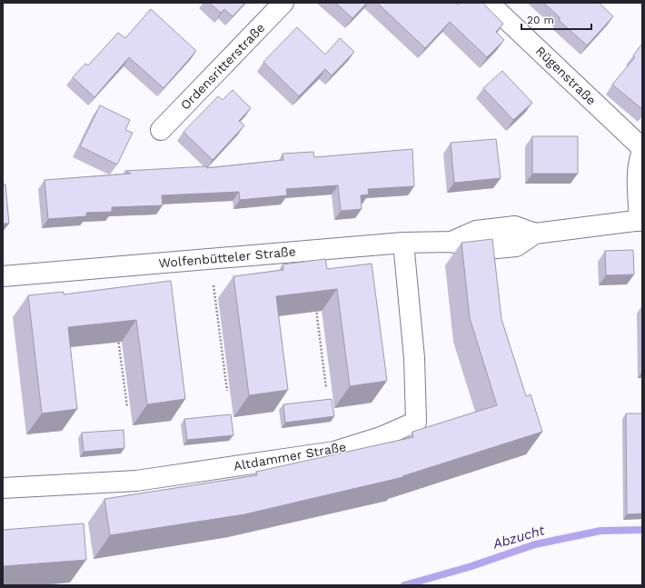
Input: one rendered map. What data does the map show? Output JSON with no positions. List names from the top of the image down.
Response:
{
  "streets": {
    "street": [
      "Ordensritterstraße",
      "Rügenstraße",
      "Wolfenbütteler Straße",
      "Altdammer Straße"
    ]
  },
  "crossings": [
    ["Wolfenbütteler Straße", "Altdammer Straße"]
  ],
  "water": ["Abzucht"],
  "scale_bar": "20 m"
}
